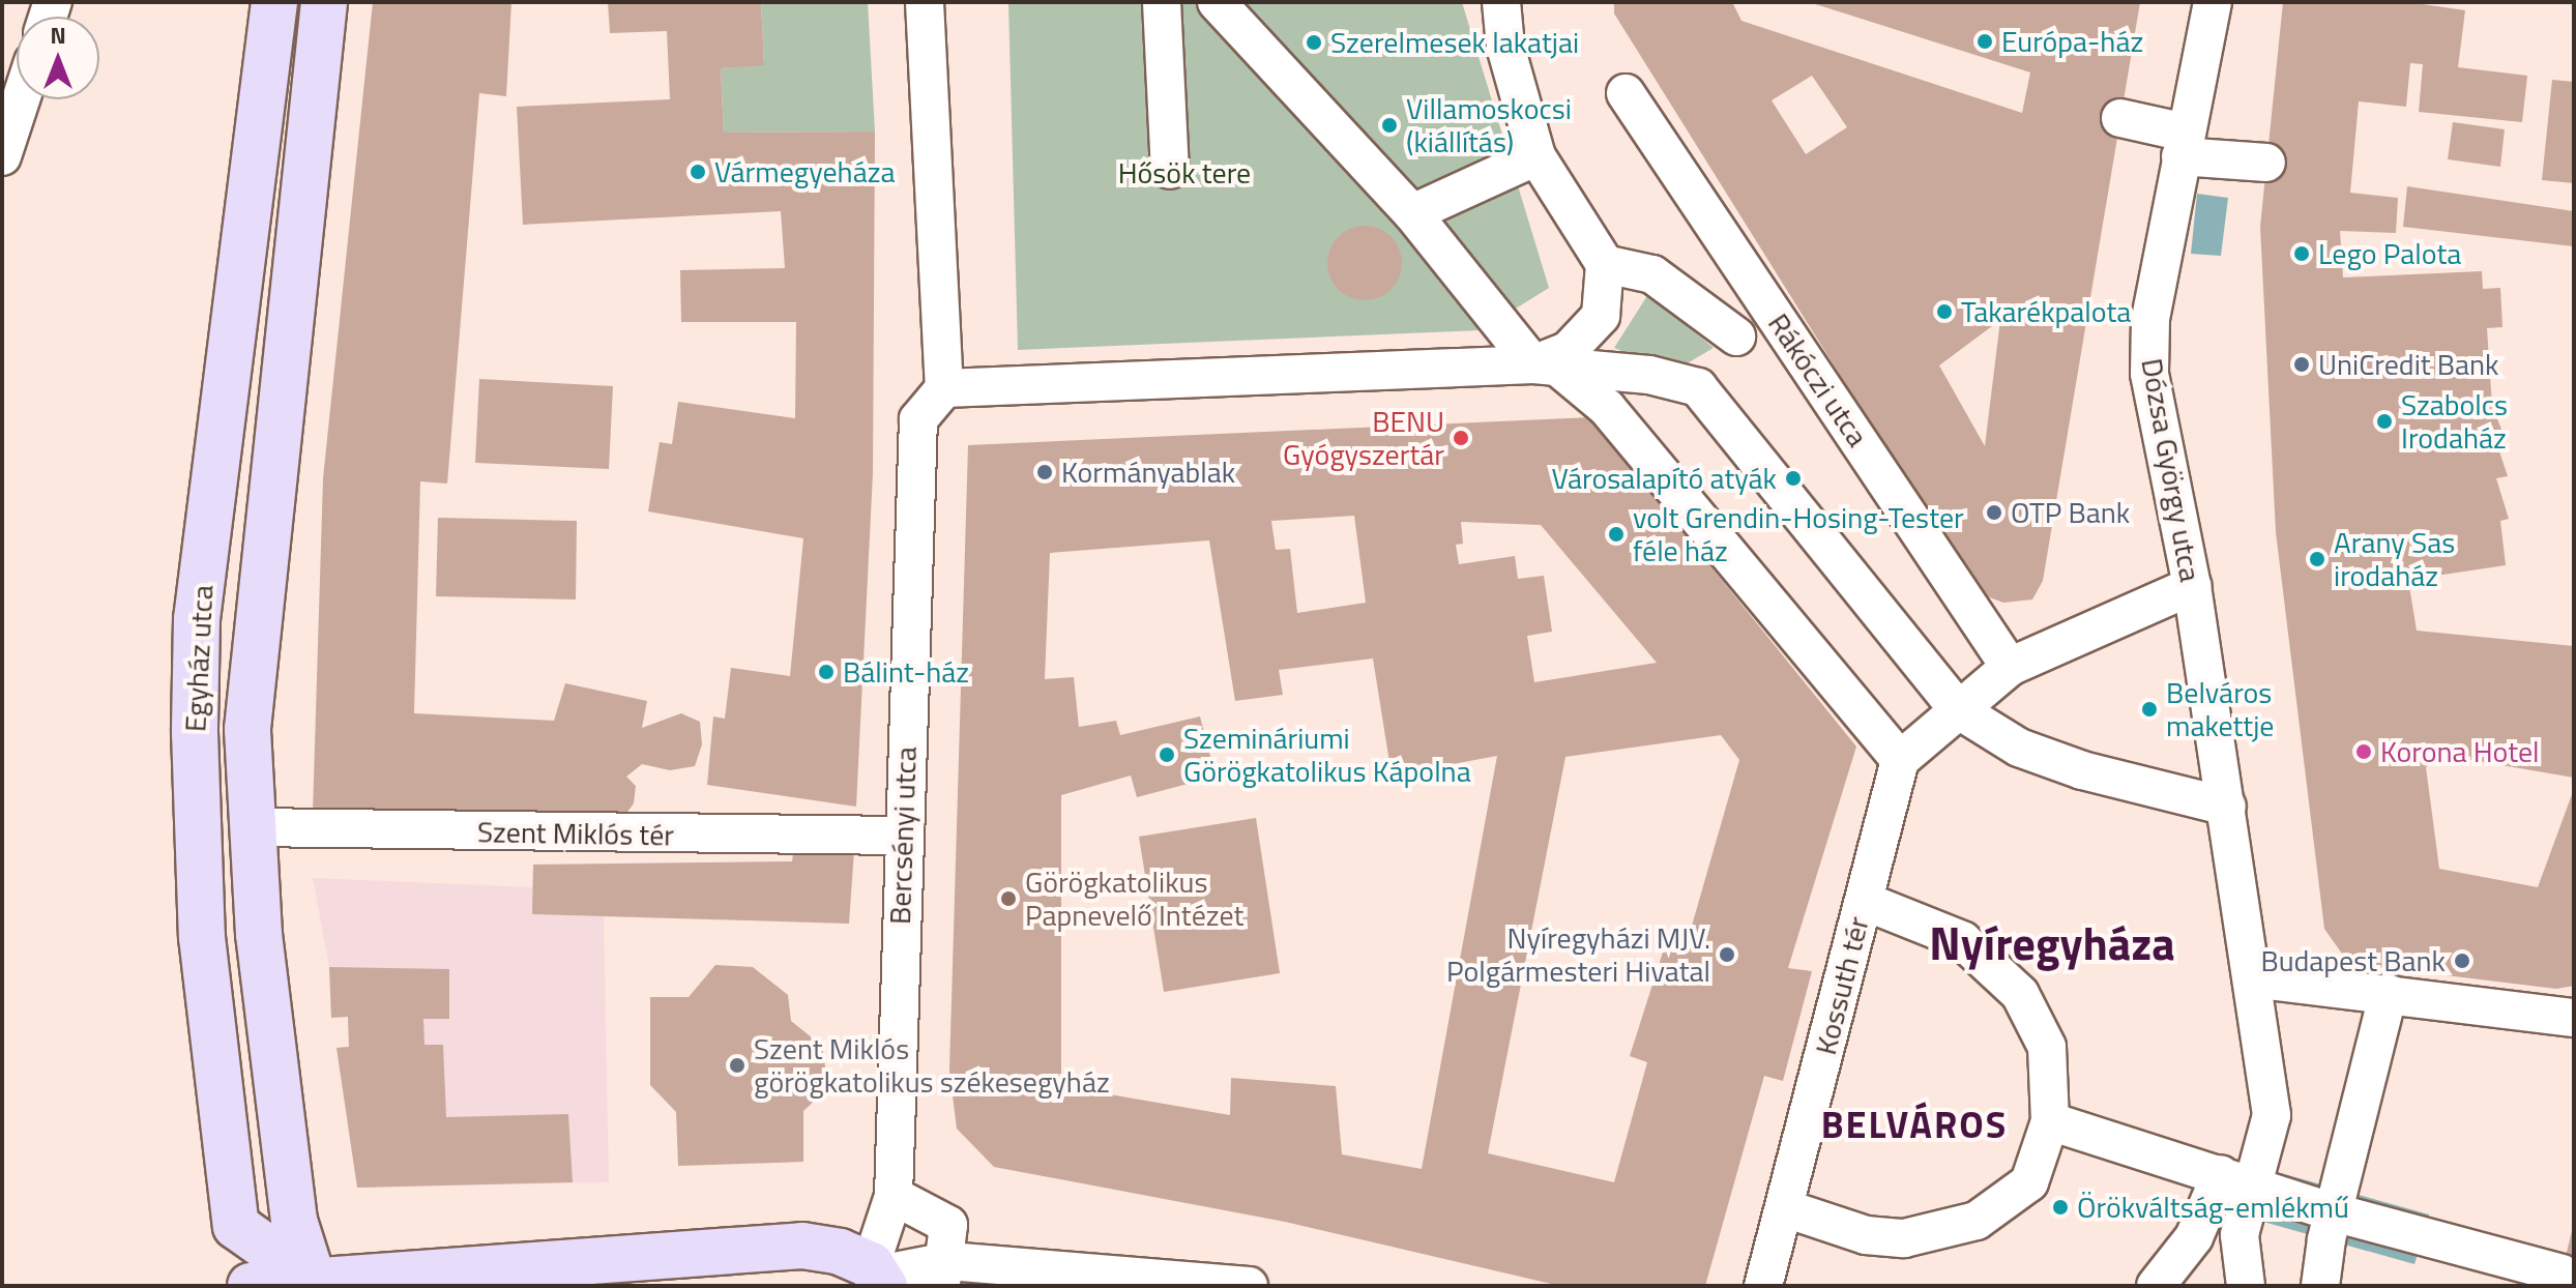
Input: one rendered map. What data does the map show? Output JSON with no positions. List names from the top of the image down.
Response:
{
  "streets": {
    "street": [
      "Rákóczi utca",
      "Dózsa György utca",
      "Egyház utca",
      "Szent Miklós tér",
      "Bercsényi utca",
      "Kossuth tér"
    ]
  },
  "crossings": [
    ["Egyház utca", "Szent Miklós tér"],
    ["Szent Miklós tér", "Bercsényi utca"]
  ],
  "districts": ["Nyíregyháza", "BELVÁROS"],
  "parks": ["Hősök tere"],
  "places": [
    "Európa-ház",
    "Szerelmesek lakatjai",
    "Villamoskocsi (kiállítás)",
    "Vármegyeháza",
    "Lego Palota",
    "Takarékpalota",
    "UniCredit Bank",
    "Szabolcs Irodaház",
    "BENU Gyógyszertár",
    "Kormányablak",
    "Városalapító atyák",
    "OTP Bank",
    "volt Grendin-Hosing-Tester féle ház",
    "Arany Sas irodaház",
    "Bálint-ház",
    "Belváros makettje",
    "Korona Hotel",
    "Szemináriumi Görögkatolikus Kápolna",
    "Görögkatolikus Papnevelő Intézet",
    "Nyíregyházi MJV. Polgármesteri Hivatal",
    "Budapest Bank",
    "Szent Miklós görögkatolikus székesegyház",
    "Örökváltság-emlékmű"
  ],
  "north": "top"
}
